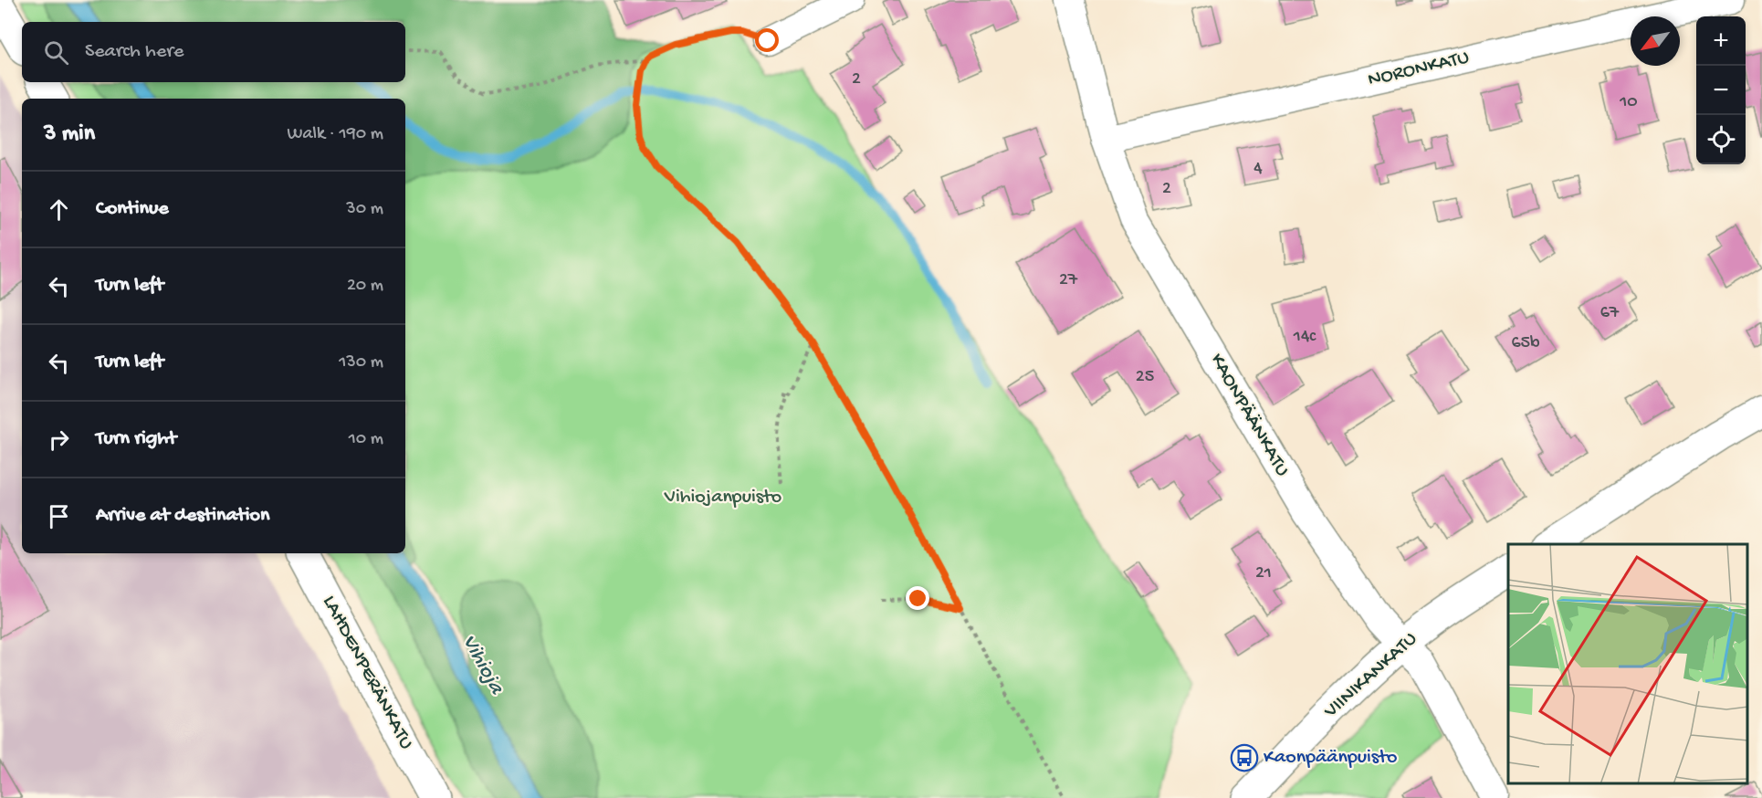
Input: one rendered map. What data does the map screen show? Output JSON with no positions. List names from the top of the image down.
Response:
{
  "streets": {
    "main road": ["LAHDENPERÄNKATU", "VIINIKANKATU"],
    "street": ["NORONKATU", "KAONPÄÄNKATU"]
  },
  "crossings": [
    ["NORONKATU", "KAONPÄÄNKATU"],
    ["KAONPÄÄNKATU", "VIINIKANKATU"]
  ],
  "water": ["Vihioja"],
  "parks": ["Vihiojanpuisto"],
  "places": {
    "bus stop": ["Kaonpäänpuisto"]
  },
  "house_numbers": [
    "2",
    "10",
    "4",
    "2",
    "27",
    "67",
    "14c",
    "65b",
    "25",
    "21"
  ],
  "north": "bottom left",
  "page": {
    "map_buttons": ["+", "−"],
    "search": "Search here",
    "heading": ["3 min", "Walk · 190 m"],
    "list": [
      ["Continue", "30 m"],
      ["Turn left", "20 m"],
      ["Turn left", "130 m"],
      ["Turn right", "10 m"],
      "Arrive at destination"
    ]
  }
}
